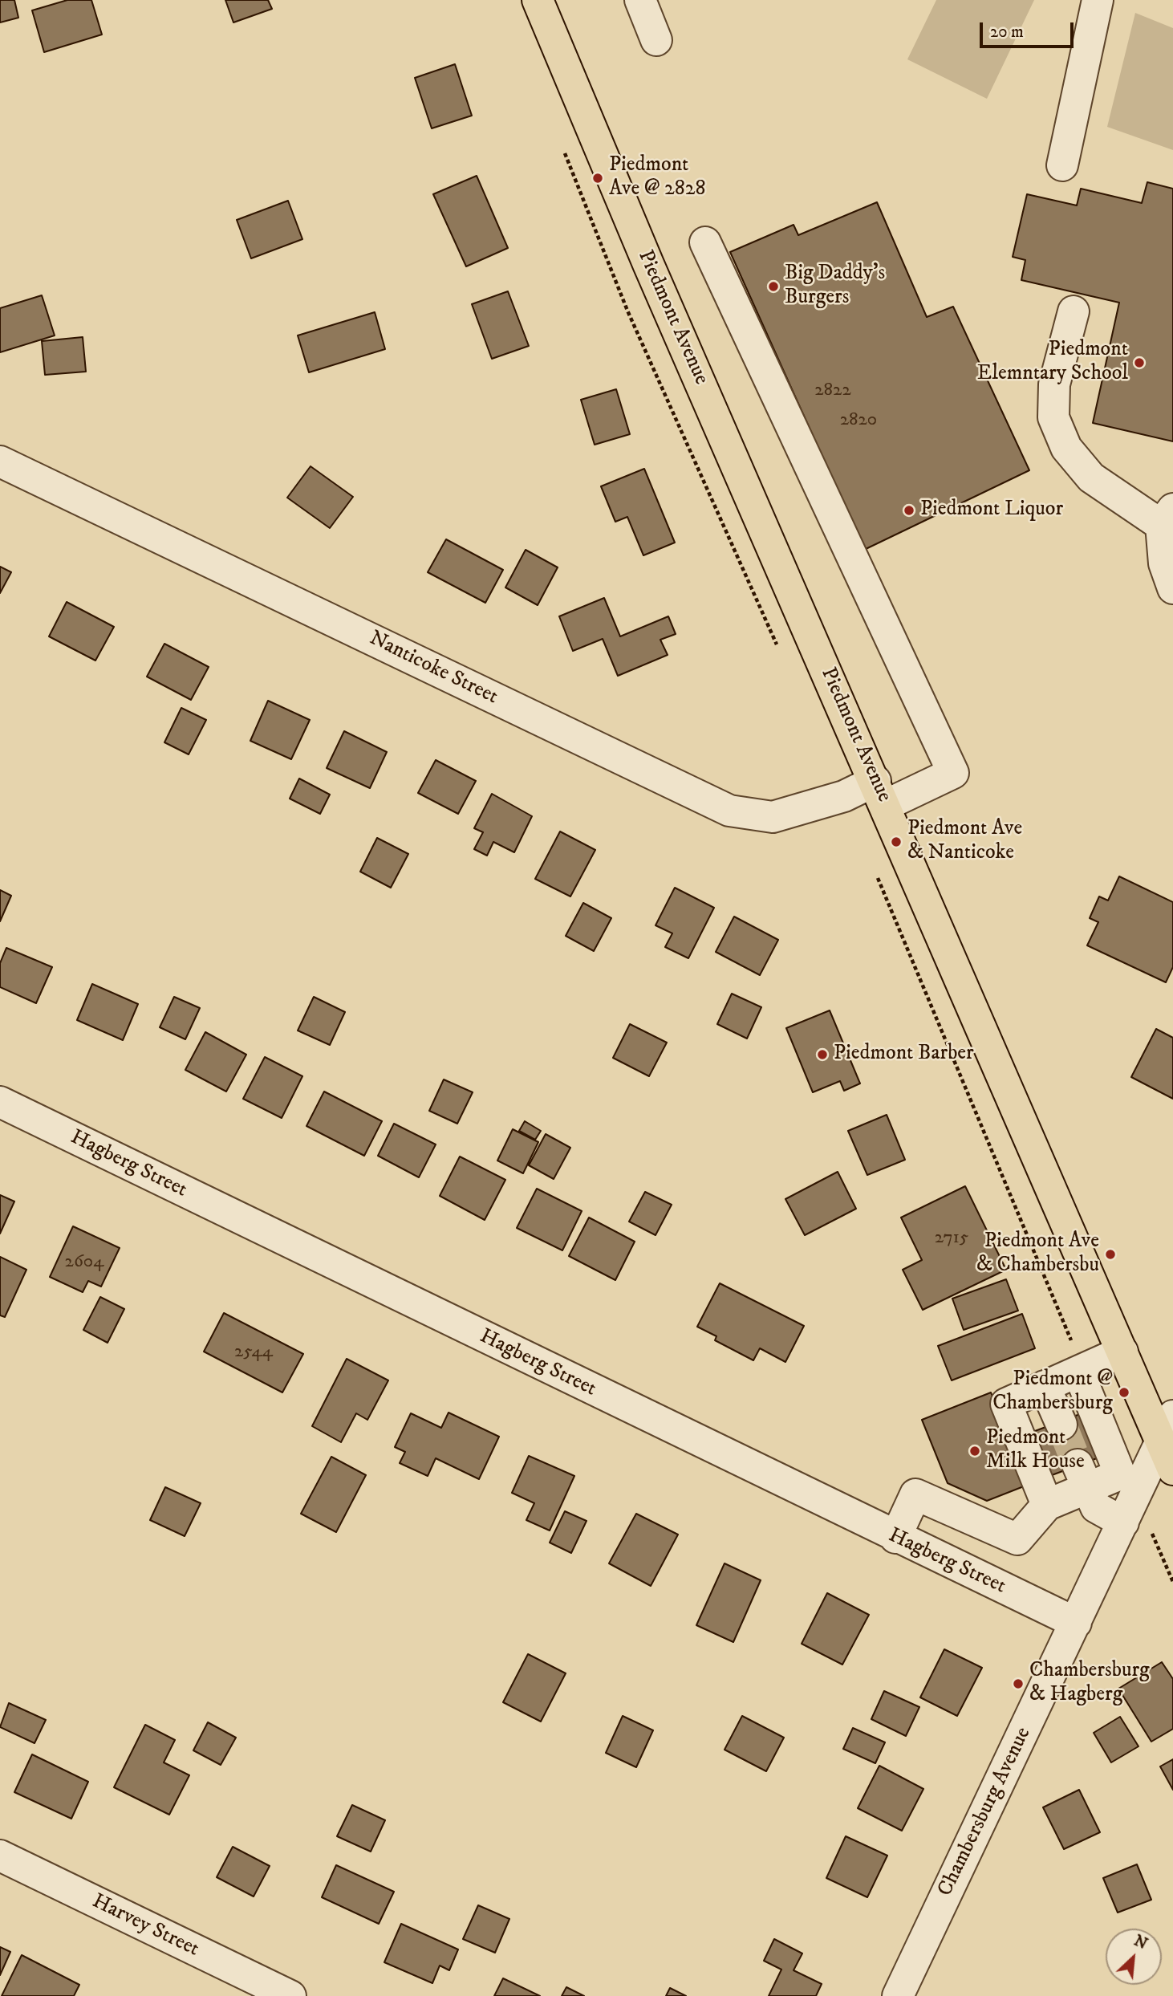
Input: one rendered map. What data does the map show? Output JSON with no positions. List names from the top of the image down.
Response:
{
  "streets": {
    "main road": ["Piedmont Avenue"],
    "street": [
      "Nanticoke Street",
      "Hagberg Street",
      "Chambersburg Avenue",
      "Harvey Street"
    ]
  },
  "crossings": [
    ["Piedmont Avenue", "Nanticoke Street"],
    ["Piedmont Avenue", "Chambersburg Avenue"],
    ["Hagberg Street", "Chambersburg Avenue"]
  ],
  "places": [
    "Piedmont Ave @ 2828",
    "Big Daddy's Burgers",
    "Piedmont Elemntary School",
    "Piedmont Liquor",
    "Piedmont Ave & Nanticoke",
    "Piedmont Barber",
    "Piedmont Ave & Chambersbu",
    "Piedmont @ Chambersburg",
    "Piedmont Milk House",
    "Chambersburg & Hagberg"
  ],
  "house_numbers": [
    "2822",
    "2820",
    "2715",
    "2604",
    "2544"
  ],
  "scale_bar": "20 m",
  "north": "top right"
}
